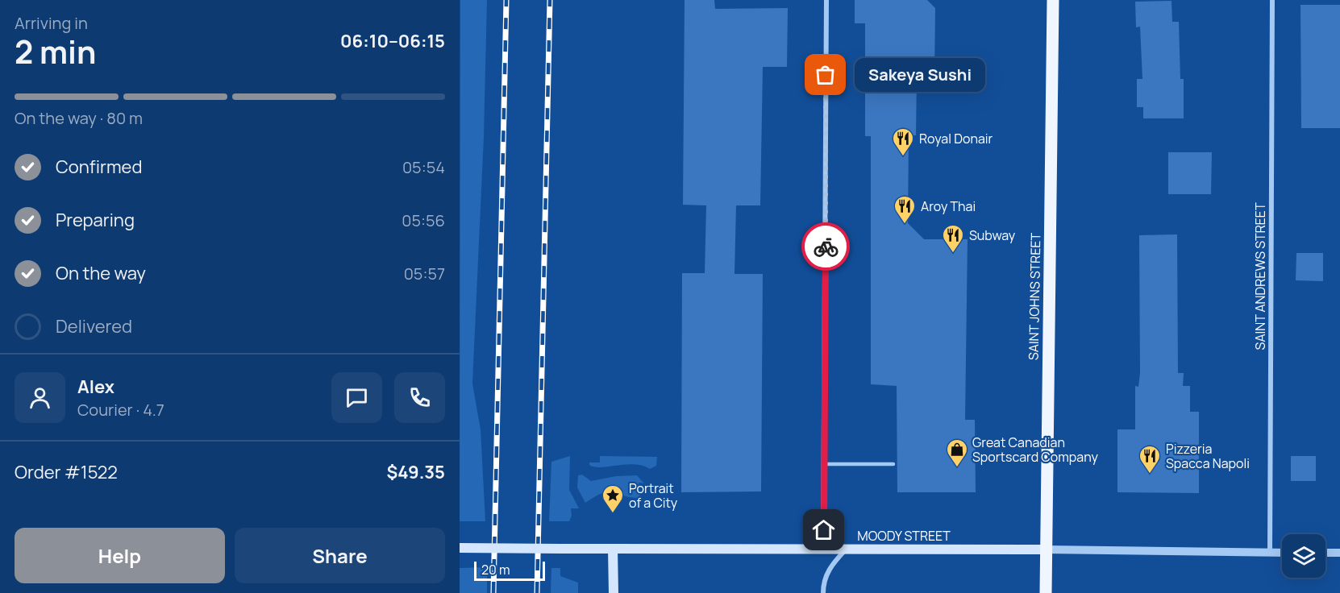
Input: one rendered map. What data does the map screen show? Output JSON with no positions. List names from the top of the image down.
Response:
{
  "streets": {
    "main road": ["SAINT JOHNS STREET", "MOODY STREET"],
    "street": ["SAINT ANDREWS STREET"]
  },
  "crossings": [
    ["SAINT ANDREWS STREET", "MOODY STREET"],
    ["SAINT JOHNS STREET", "MOODY STREET"]
  ],
  "places": {
    "other": ["Sakeya Sushi"],
    "restaurant": [
      "Royal Donair",
      "Aroy Thai",
      "Subway",
      "Pizzeria Spacca Napoli"
    ],
    "shop": ["Great Canadian Sportscard Company"],
    "place": ["Portrait of a City"]
  },
  "scale_bar": "20 m",
  "page": {
    "heading": ["2 min", "Arriving in", "06:10–06:15"],
    "panel": [
      "Alex",
      "Courier · 4.7",
      "Order #1522",
      "$49.35"
    ],
    "bubble": "Sakeya Sushi",
    "bar": "On the way · 80 m",
    "list": [
      ["Confirmed", "05:54"],
      ["Preparing", "05:56"],
      ["On the way", "05:57"],
      "Delivered"
    ],
    "buttons": ["Help", "Share"],
    "scale": "20 m"
  }
}
